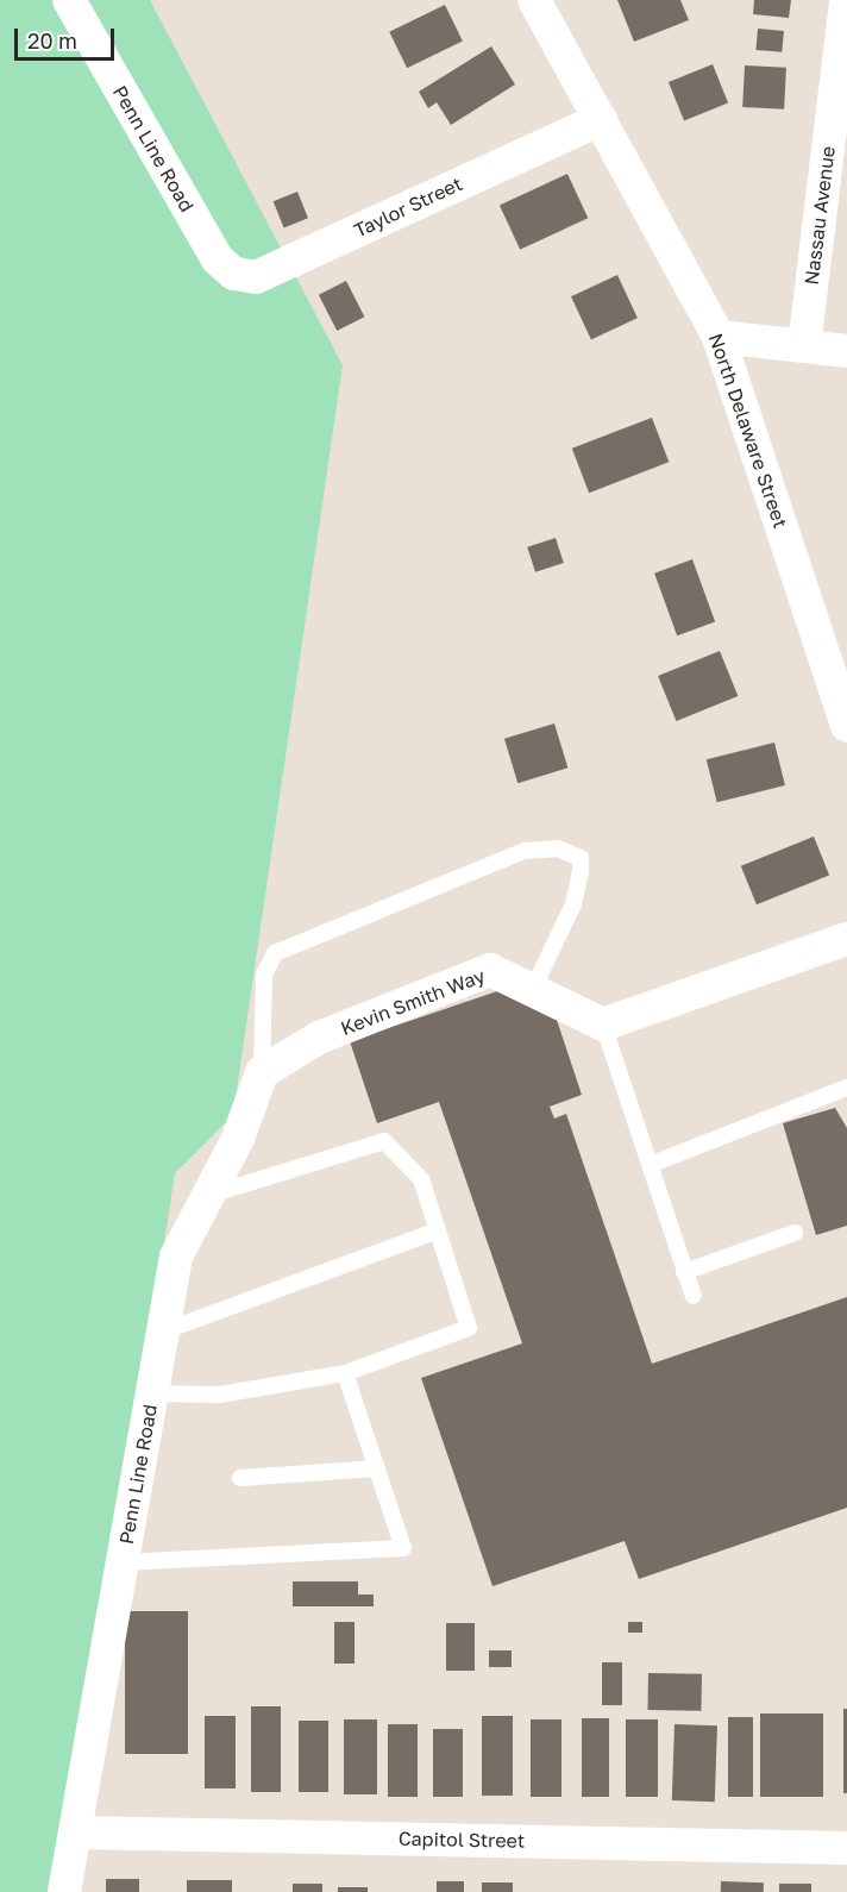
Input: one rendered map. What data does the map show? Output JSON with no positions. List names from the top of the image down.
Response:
{
  "streets": {
    "street": [
      "Penn Line Road",
      "Taylor Street",
      "Nassau Avenue",
      "North Delaware Street",
      "Kevin Smith Way",
      "Capitol Street"
    ]
  },
  "crossings": [
    ["Penn Line Road", "Taylor Street"],
    ["Penn Line Road", "Kevin Smith Way"],
    ["Penn Line Road", "Capitol Street"],
    ["Taylor Street", "North Delaware Street"]
  ],
  "scale_bar": "20 m"
}
